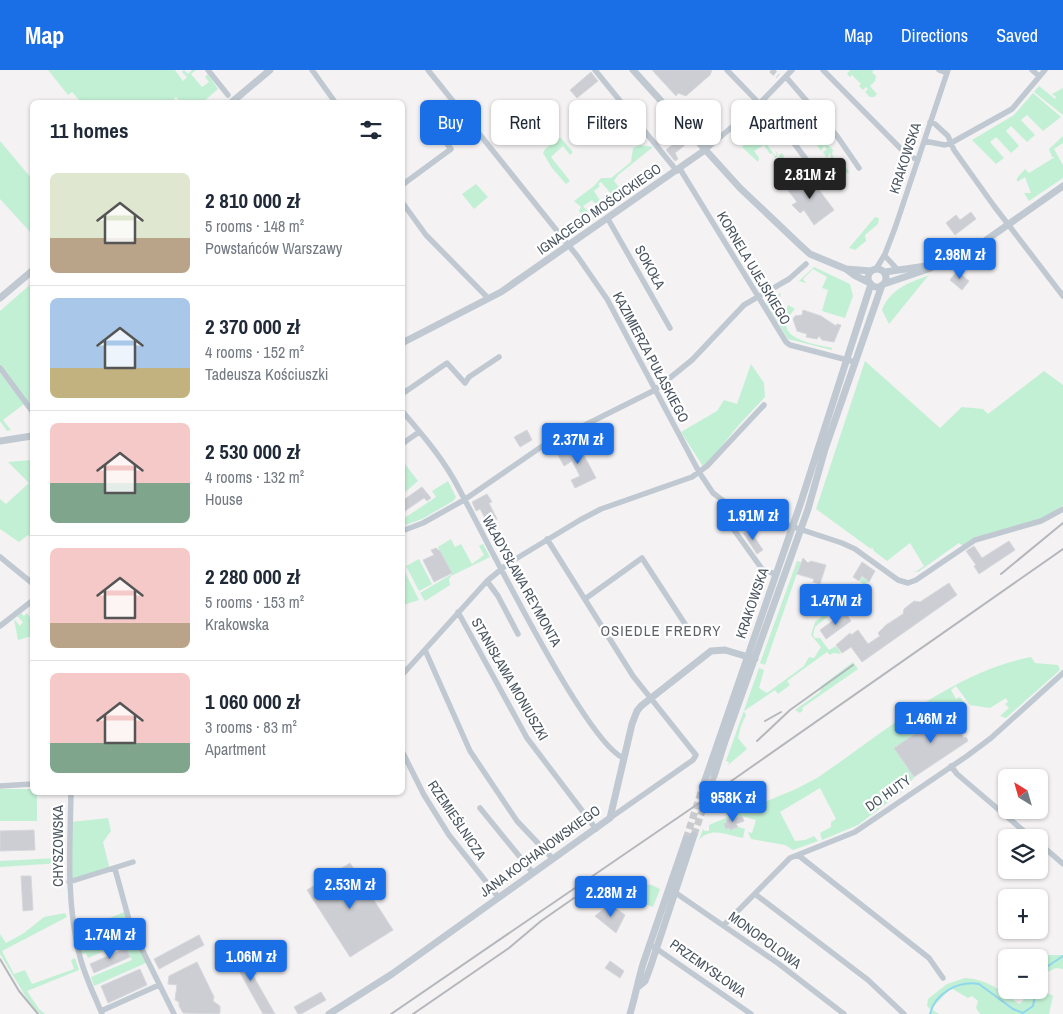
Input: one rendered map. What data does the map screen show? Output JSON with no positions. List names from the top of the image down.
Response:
{
  "streets": {
    "street": [
      "KRAKOWSKA",
      "IGNACEGO MOŚCICKIEGO",
      "SOKOŁA",
      "KORNELA UJEJSKIEGO",
      "KAZIMIERZA PUŁASKIEGO",
      "WŁADYSŁAWA REYMONTA",
      "STANISŁAWA MONIUSZKI",
      "DO HUTY",
      "RZEMIEŚLNICZA",
      "CHYSZOWSKA",
      "JANA KOCHANOWSKIEGO",
      "MONOPOLOWA",
      "PRZEMYSŁOWA"
    ]
  },
  "crossings": [
    ["KRAKOWSKA", "KORNELA UJEJSKIEGO"],
    ["KRAKOWSKA", "KAZIMIERZA PUŁASKIEGO"],
    ["KRAKOWSKA", "JANA KOCHANOWSKIEGO"],
    ["IGNACEGO MOŚCICKIEGO", "SOKOŁA"],
    ["IGNACEGO MOŚCICKIEGO", "KORNELA UJEJSKIEGO"],
    ["IGNACEGO MOŚCICKIEGO", "KAZIMIERZA PUŁASKIEGO"],
    ["WŁADYSŁAWA REYMONTA", "JANA KOCHANOWSKIEGO"],
    ["STANISŁAWA MONIUSZKI", "JANA KOCHANOWSKIEGO"],
    ["DO HUTY", "MONOPOLOWA"],
    ["RZEMIEŚLNICZA", "JANA KOCHANOWSKIEGO"]
  ],
  "districts": ["OSIEDLE FREDRY"],
  "north": "top left",
  "page": {
    "header": "Map",
    "nav": ["Map", "Directions", "Saved"],
    "chip": [
      "Buy",
      "Rent",
      "Filters",
      "New",
      "Apartment"
    ],
    "heading": "11 homes",
    "price": [
      "2.81M zł",
      "2.98M zł",
      "2.37M zł",
      "1.91M zł",
      "1.47M zł",
      "1.46M zł",
      "958K zł",
      "2.53M zł",
      "2.28M zł",
      "1.74M zł",
      "1.06M zł"
    ],
    "list": [
      {
        "name": "2 810 000 zł",
        "note": "5 rooms · 148 m² · Powstańców Warszawy"
      },
      {
        "name": "2 370 000 zł",
        "note": "4 rooms · 152 m² · Tadeusza Kościuszki"
      },
      {
        "name": "2 530 000 zł",
        "note": "4 rooms · 132 m² · House"
      },
      {
        "name": "2 280 000 zł",
        "note": "5 rooms · 153 m² · Krakowska"
      },
      {
        "name": "1 060 000 zł",
        "note": "3 rooms · 83 m² · Apartment"
      }
    ],
    "map_buttons": ["+", "−"]
  }
}
